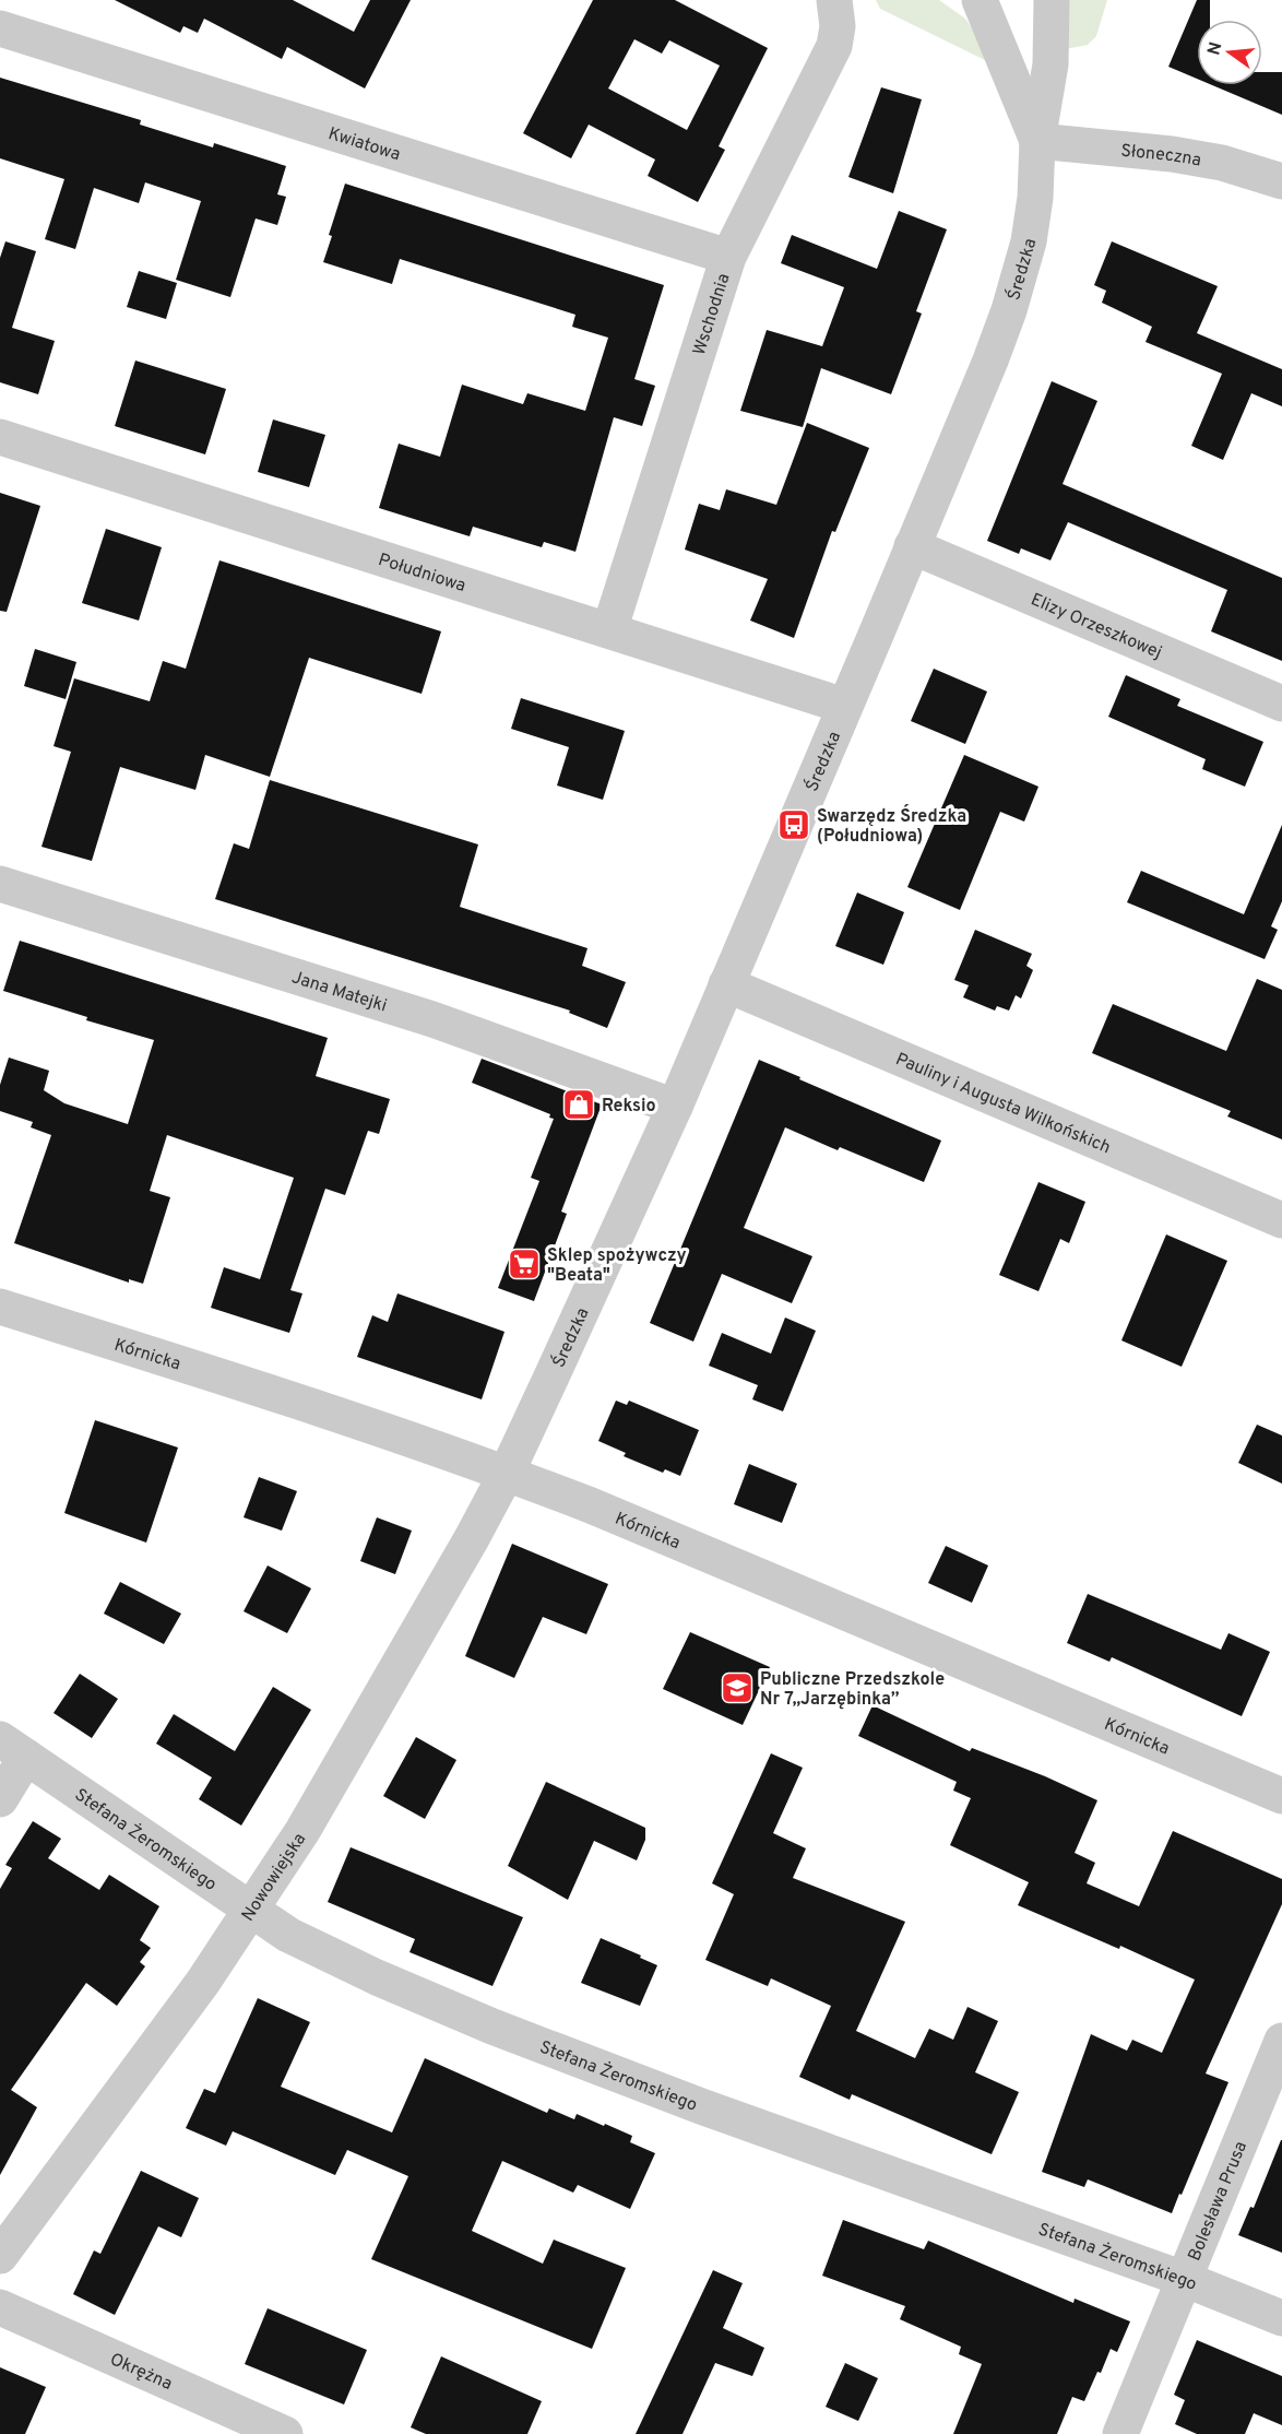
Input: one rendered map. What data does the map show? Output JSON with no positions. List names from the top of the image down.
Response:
{
  "streets": {
    "street": [
      "Kwiatowa",
      "Słoneczna",
      "Średzka",
      "Wschodnia",
      "Południowa",
      "Elizy Orzeszkowej",
      "Jana Matejki",
      "Pauliny i Augusta Wilkońskich",
      "Kórnicka",
      "Stefana Żeromskiego",
      "Nowowiejska",
      "Bolesława Prusa",
      "Okrężna"
    ]
  },
  "crossings": [
    ["Kwiatowa", "Wschodnia"],
    ["Słoneczna", "Średzka"],
    ["Średzka", "Południowa"],
    ["Średzka", "Elizy Orzeszkowej"],
    ["Średzka", "Jana Matejki"],
    ["Średzka", "Pauliny i Augusta Wilkońskich"],
    ["Średzka", "Kórnicka"],
    ["Średzka", "Nowowiejska"],
    ["Wschodnia", "Południowa"],
    ["Kórnicka", "Nowowiejska"],
    ["Stefana Żeromskiego", "Nowowiejska"],
    ["Stefana Żeromskiego", "Bolesława Prusa"]
  ],
  "places": {
    "bus stop": ["Swarzędz Średzka (Południowa)"],
    "shop": ["Reksio"],
    "supermarket": ["Sklep spożywczy \"Beata\""],
    "school or university": ["Publiczne Przedszkole Nr 7„Jarzębinka”"]
  },
  "north": "left"
}
